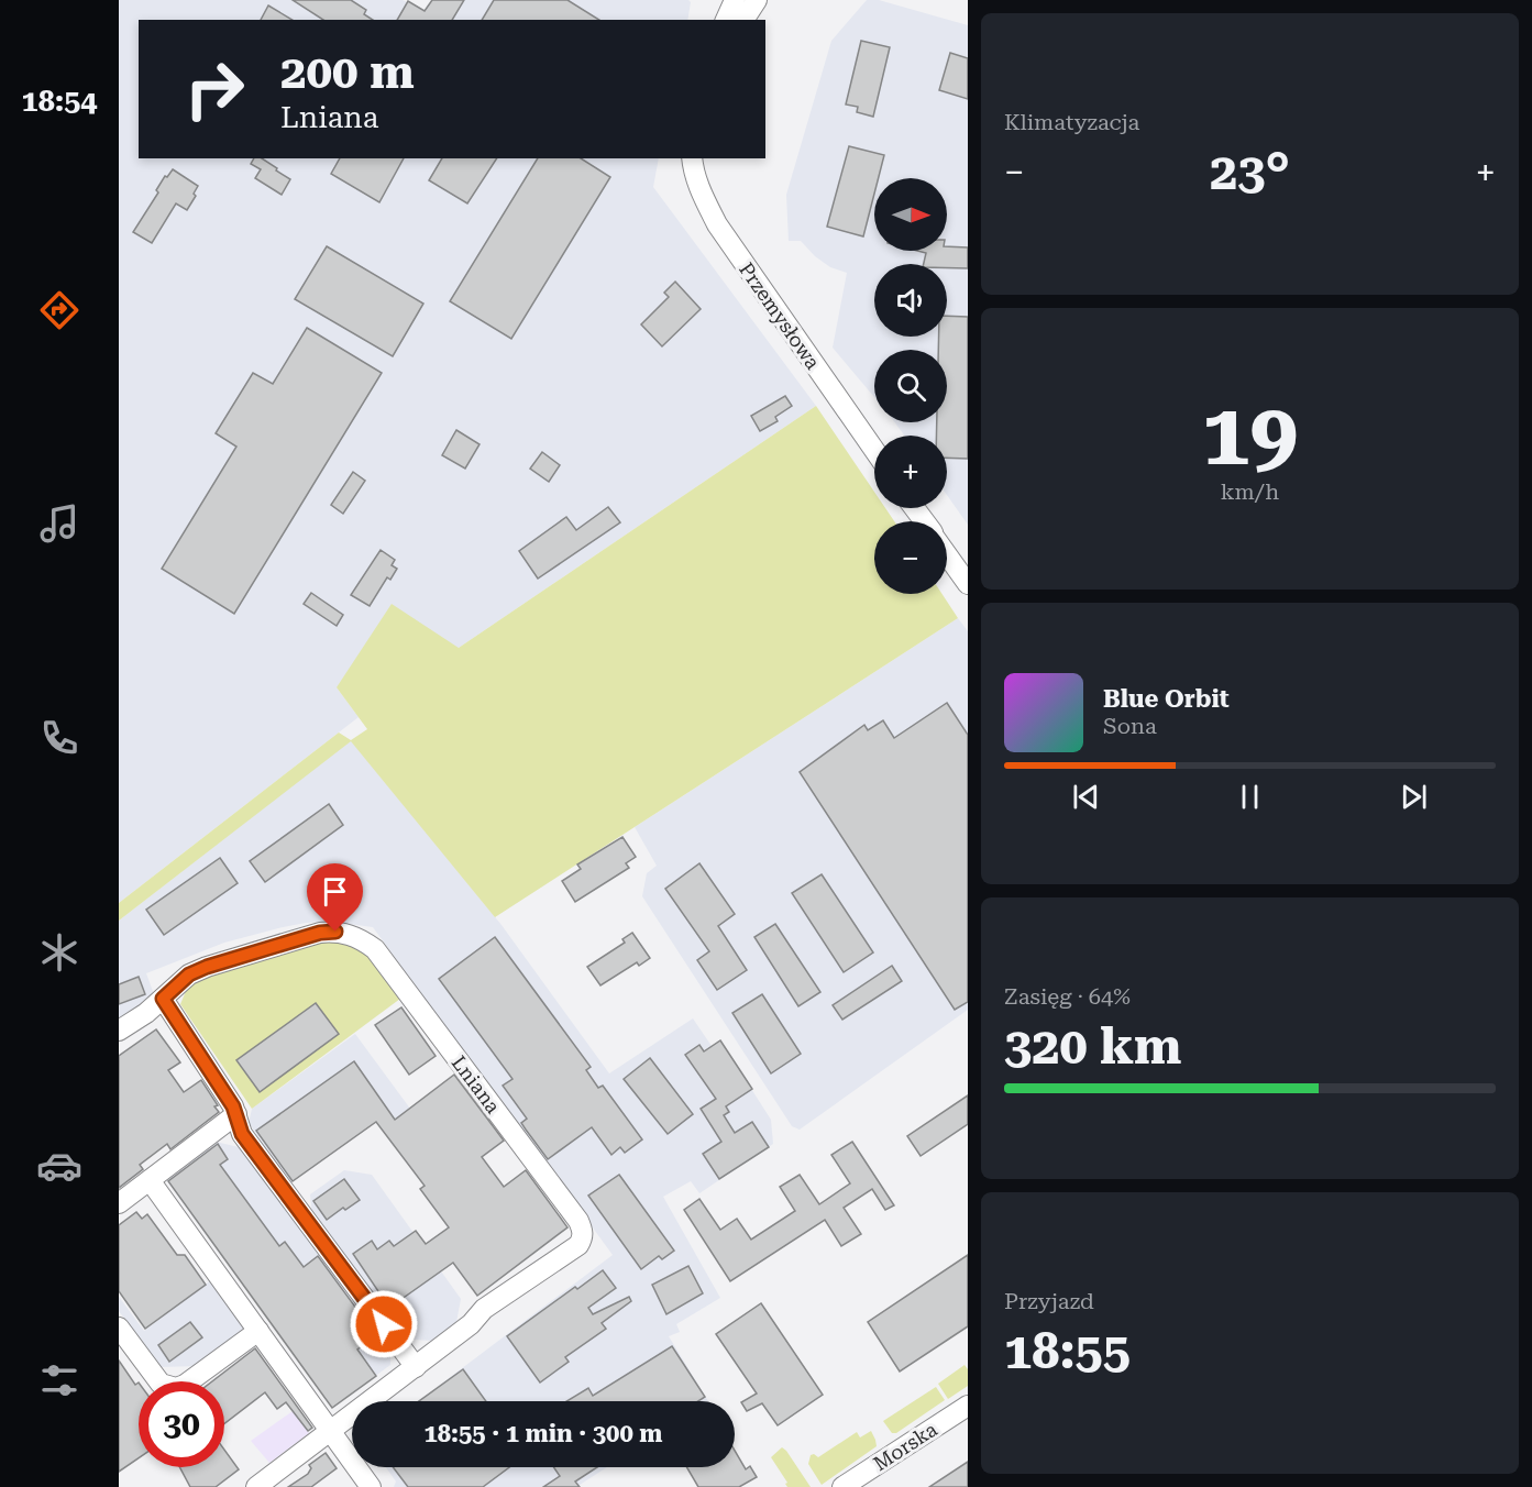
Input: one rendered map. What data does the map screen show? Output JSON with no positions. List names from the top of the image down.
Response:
{
  "streets": {
    "street": ["Przemysłowa", "Lniana", "Morska"]
  },
  "north": "right",
  "page": {
    "tabs": "18:54",
    "tile": [
      "Klimatyzacja",
      ["19", "km/h"],
      ["Zasięg · 64%", "320 km"],
      ["Przyjazd", "18:55"]
    ],
    "turn": ["200 m", "Lniana"],
    "heat": ["−", "23°", "+"],
    "map_buttons": ["+", "−"],
    "song": ["Blue Orbit", "Sona"],
    "limit": "30",
    "trip": "18:55 · 1 min · 300 m"
  }
}
